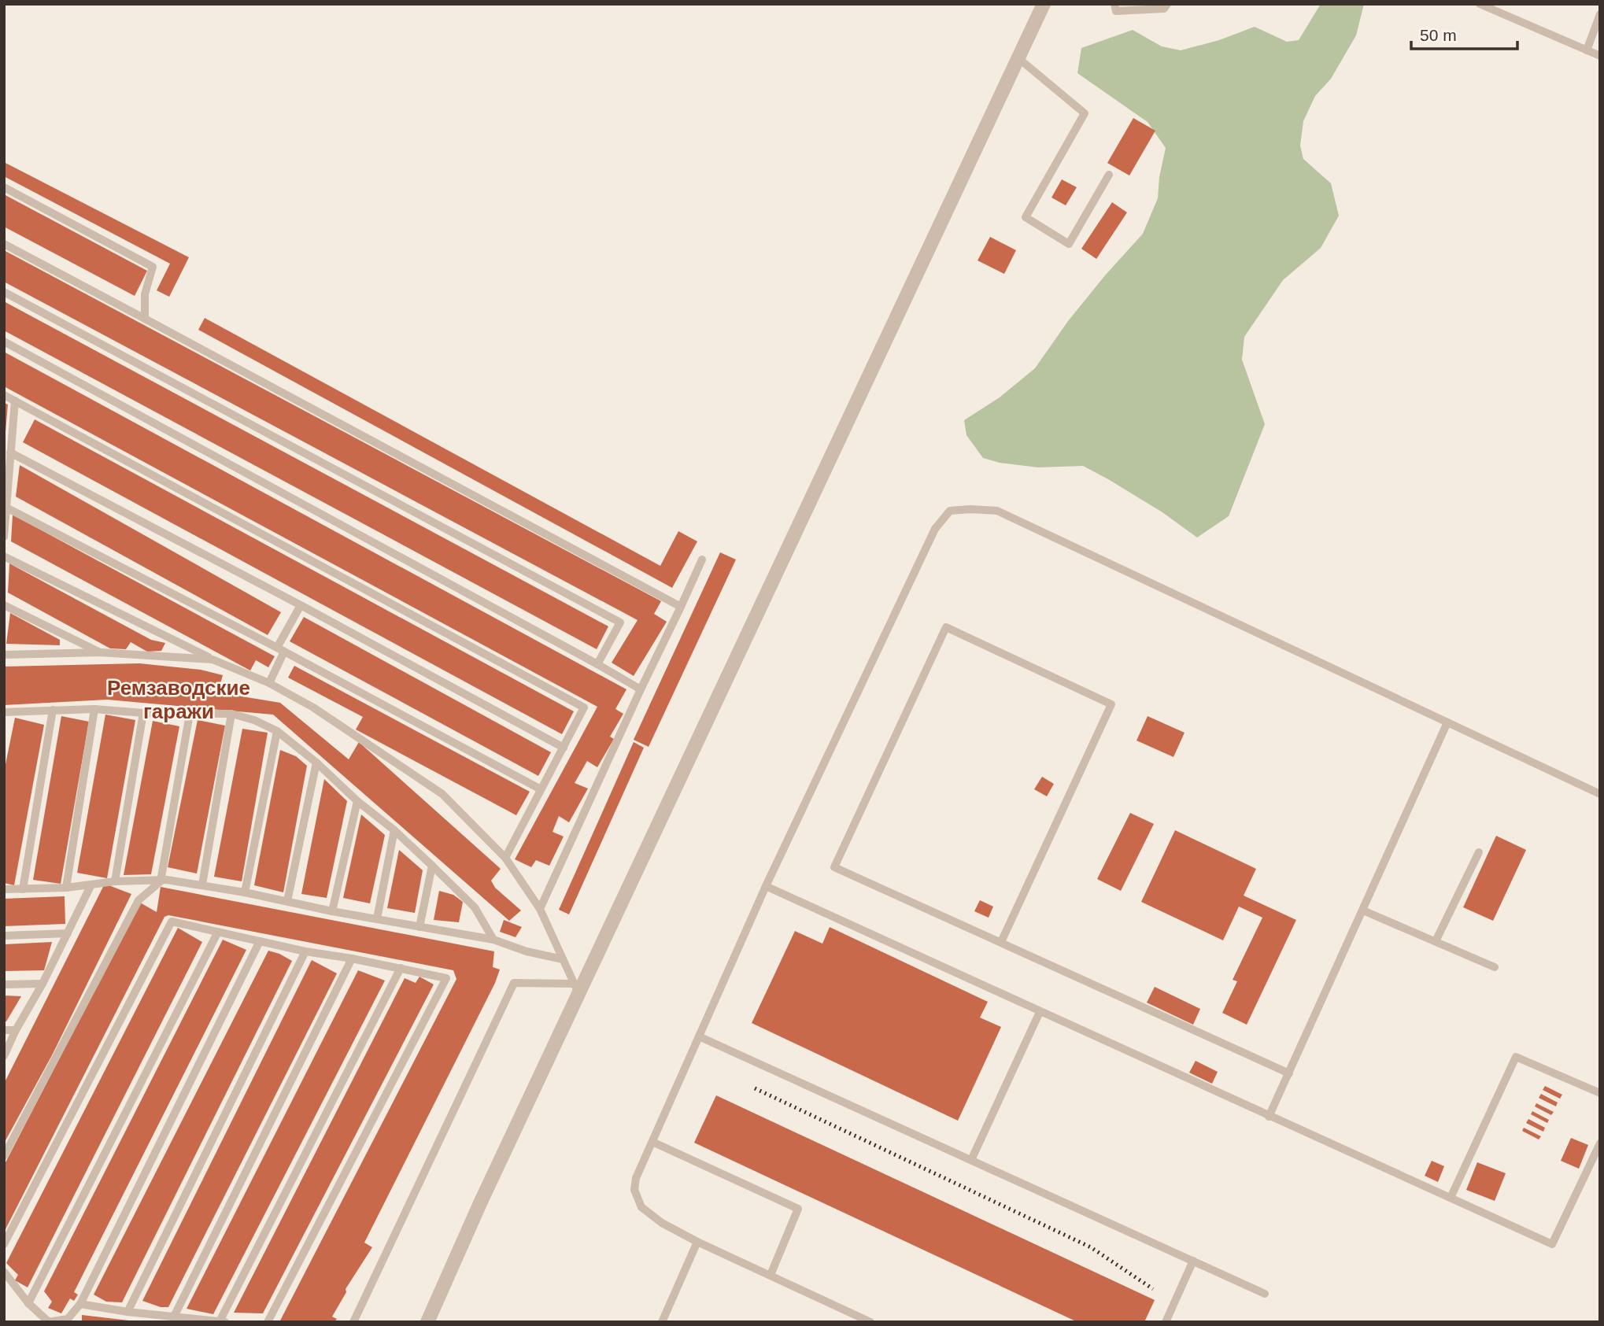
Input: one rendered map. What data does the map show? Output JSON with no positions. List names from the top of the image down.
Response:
{
  "districts": ["Ремзаводские гаражи"],
  "scale_bar": "50 m"
}
